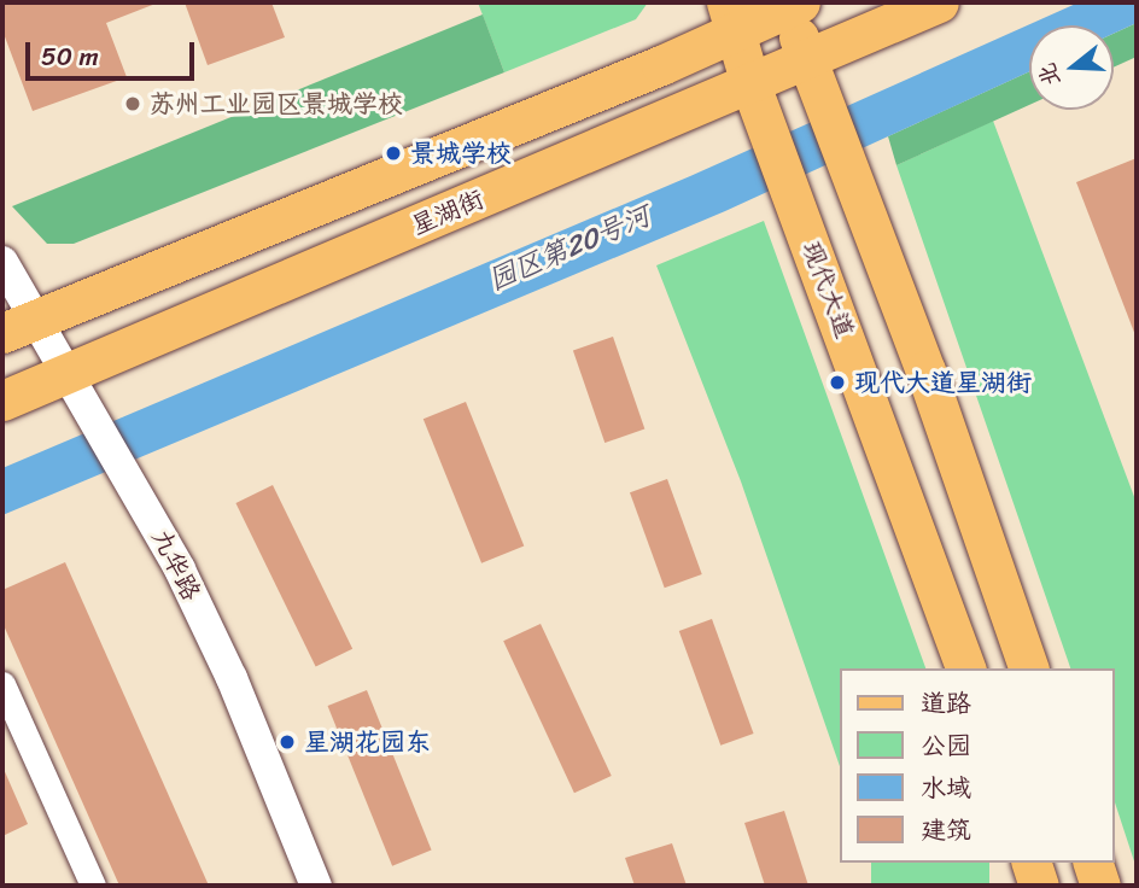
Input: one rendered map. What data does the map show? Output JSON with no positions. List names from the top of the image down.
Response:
{
  "streets": {
    "main road": ["星湖街", "现代大道"],
    "street": ["九华路"]
  },
  "crossings": [
    ["星湖街", "现代大道"],
    ["星湖街", "九华路"]
  ],
  "water": ["园区第20号河"],
  "places": [
    "苏州工业园区景城学校",
    "景城学校",
    "现代大道星湖街",
    "星湖花园东"
  ],
  "legend": [
    "道路",
    "公园",
    "水域",
    "建筑"
  ],
  "scale_bar": "50 m",
  "north": "left"
}
